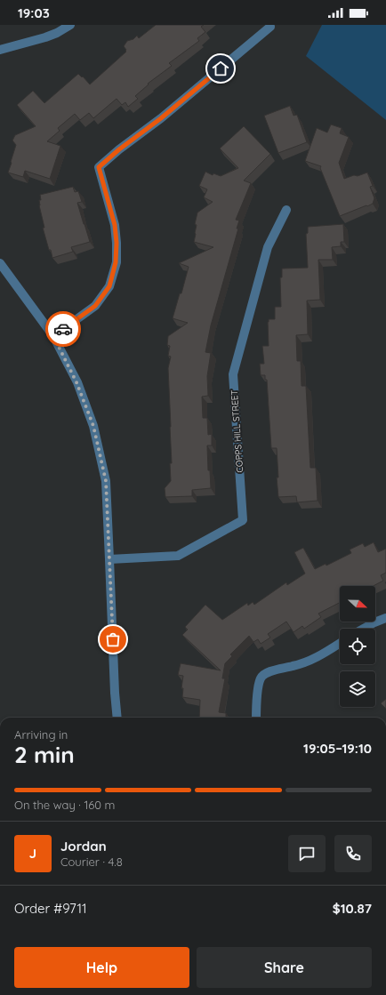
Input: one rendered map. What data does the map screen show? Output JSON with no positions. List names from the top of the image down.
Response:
{
  "streets": {
    "street": ["COPPS HILL STREET"]
  },
  "north": "right",
  "page": {
    "status": "19:03",
    "heading": ["2 min", "Arriving in", "19:05–19:10"],
    "panel": [
      "Jordan",
      "Courier · 4.8",
      "Order #9711",
      "$10.87"
    ],
    "bar": "On the way · 160 m",
    "round": "J",
    "buttons": ["Help", "Share"]
  }
}
